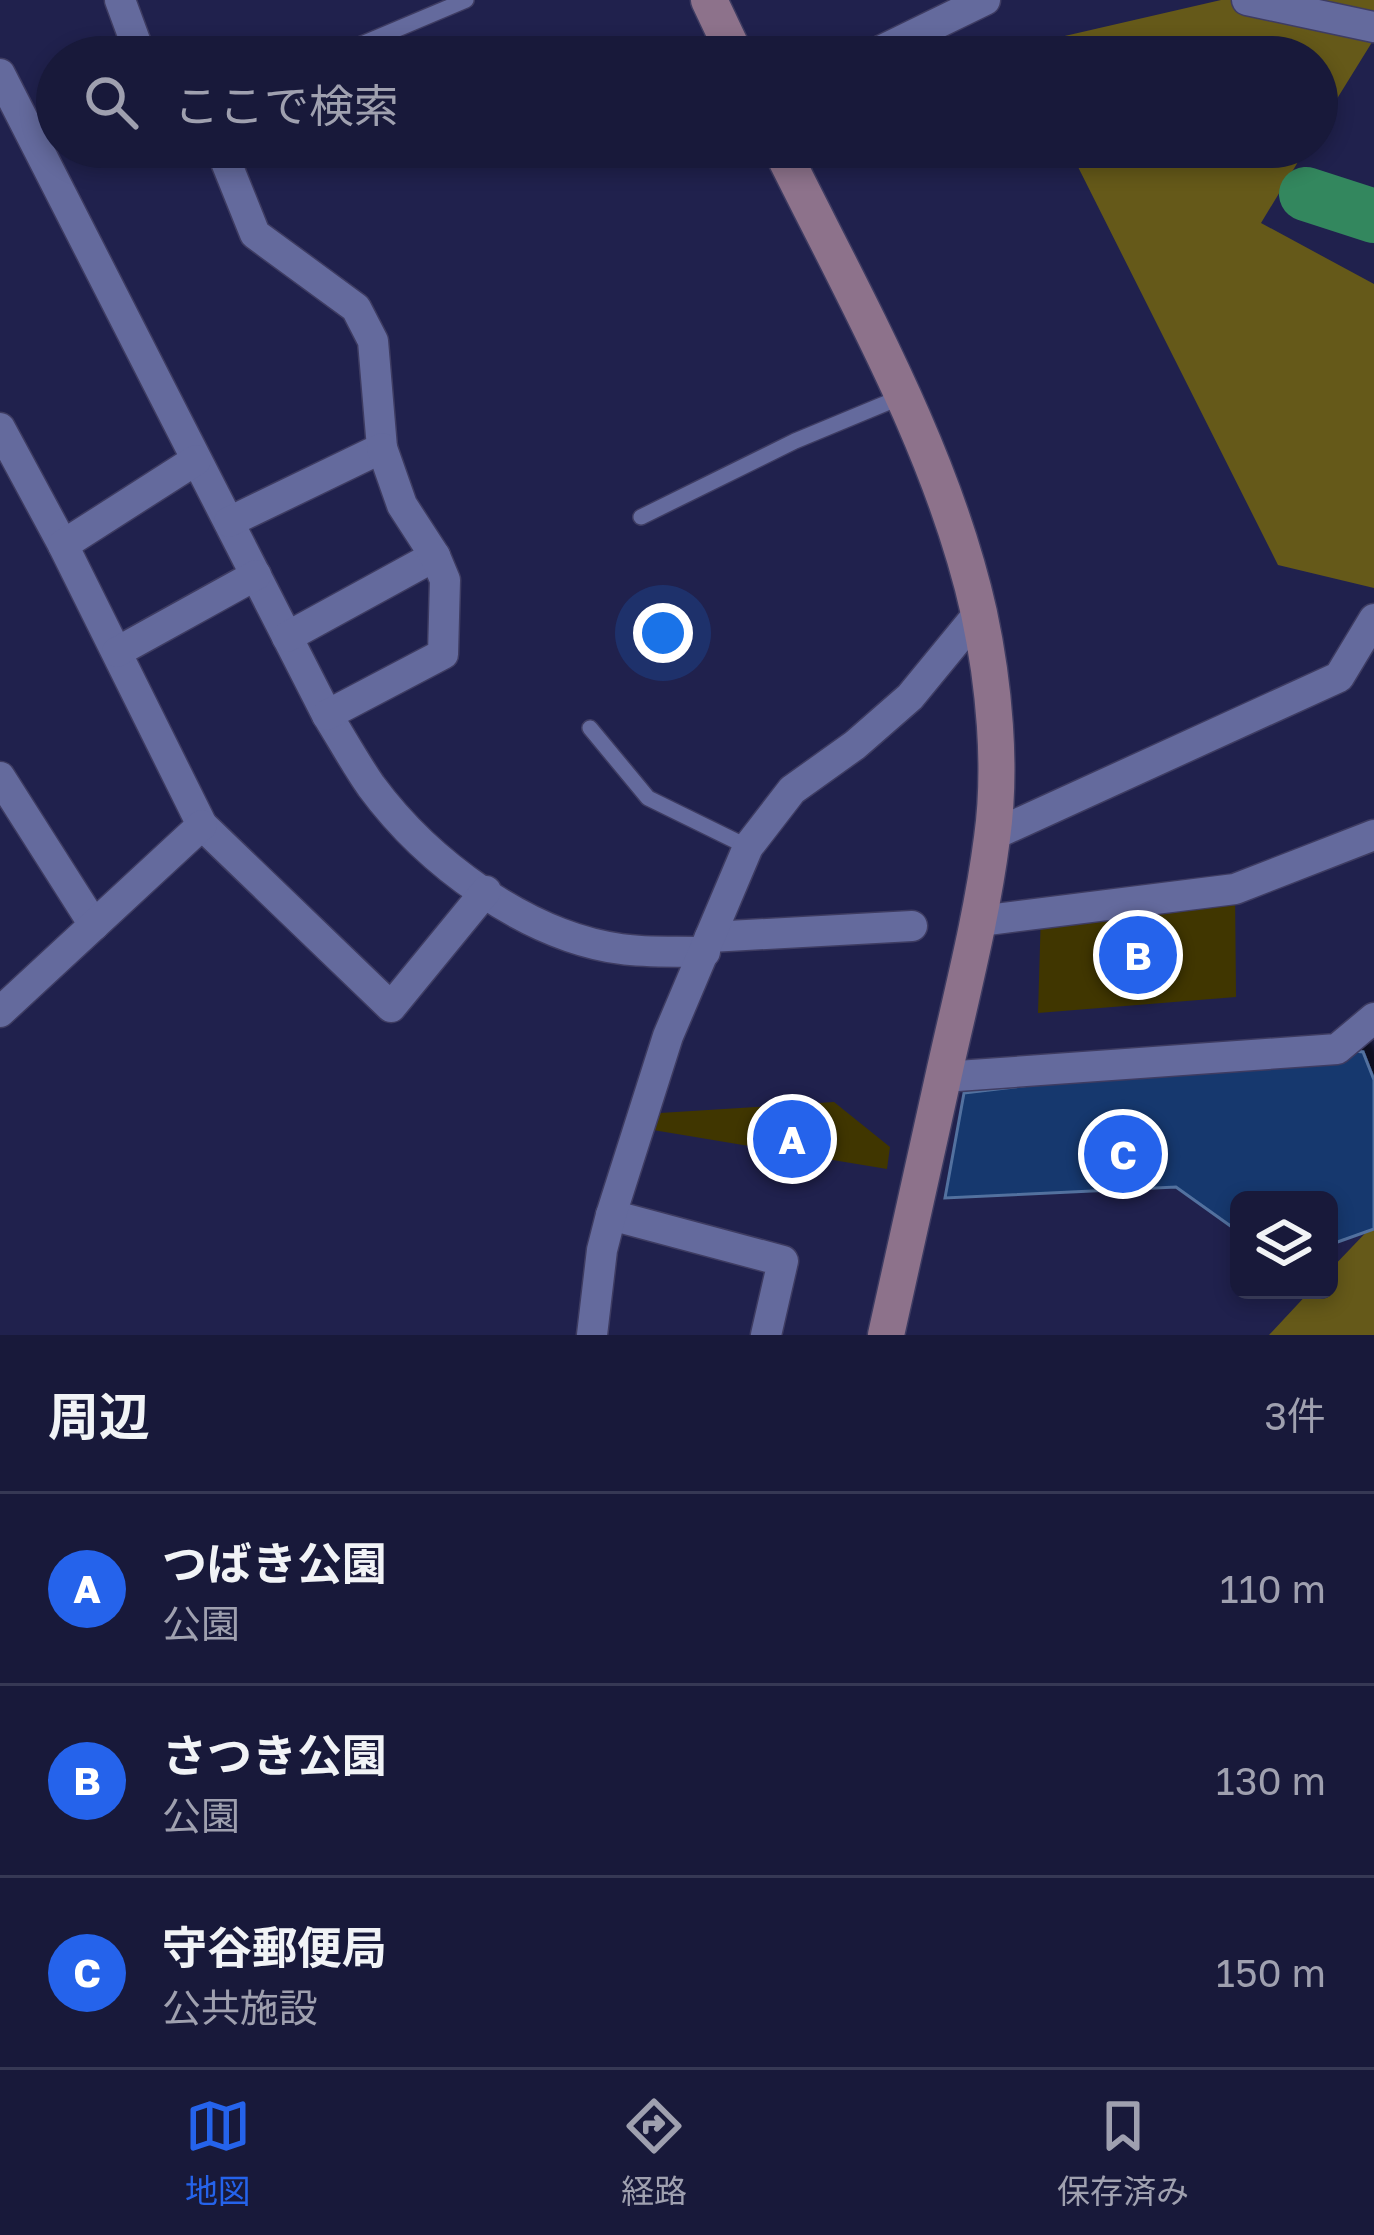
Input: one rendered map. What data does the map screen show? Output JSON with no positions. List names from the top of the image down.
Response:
{
  "page": {
    "search": "ここで検索",
    "pins": ["B", "A", "C"],
    "heading": ["周辺", "3件"],
    "list": [
      {
        "mark": "A",
        "name": "つばき公園",
        "note": "公園",
        "value": "110 m"
      },
      {
        "mark": "B",
        "name": "さつき公園",
        "note": "公園",
        "value": "130 m"
      },
      {
        "mark": "C",
        "name": "守谷郵便局",
        "note": "公共施設",
        "value": "150 m"
      }
    ],
    "nav": ["地図", "経路", "保存済み"]
  }
}
